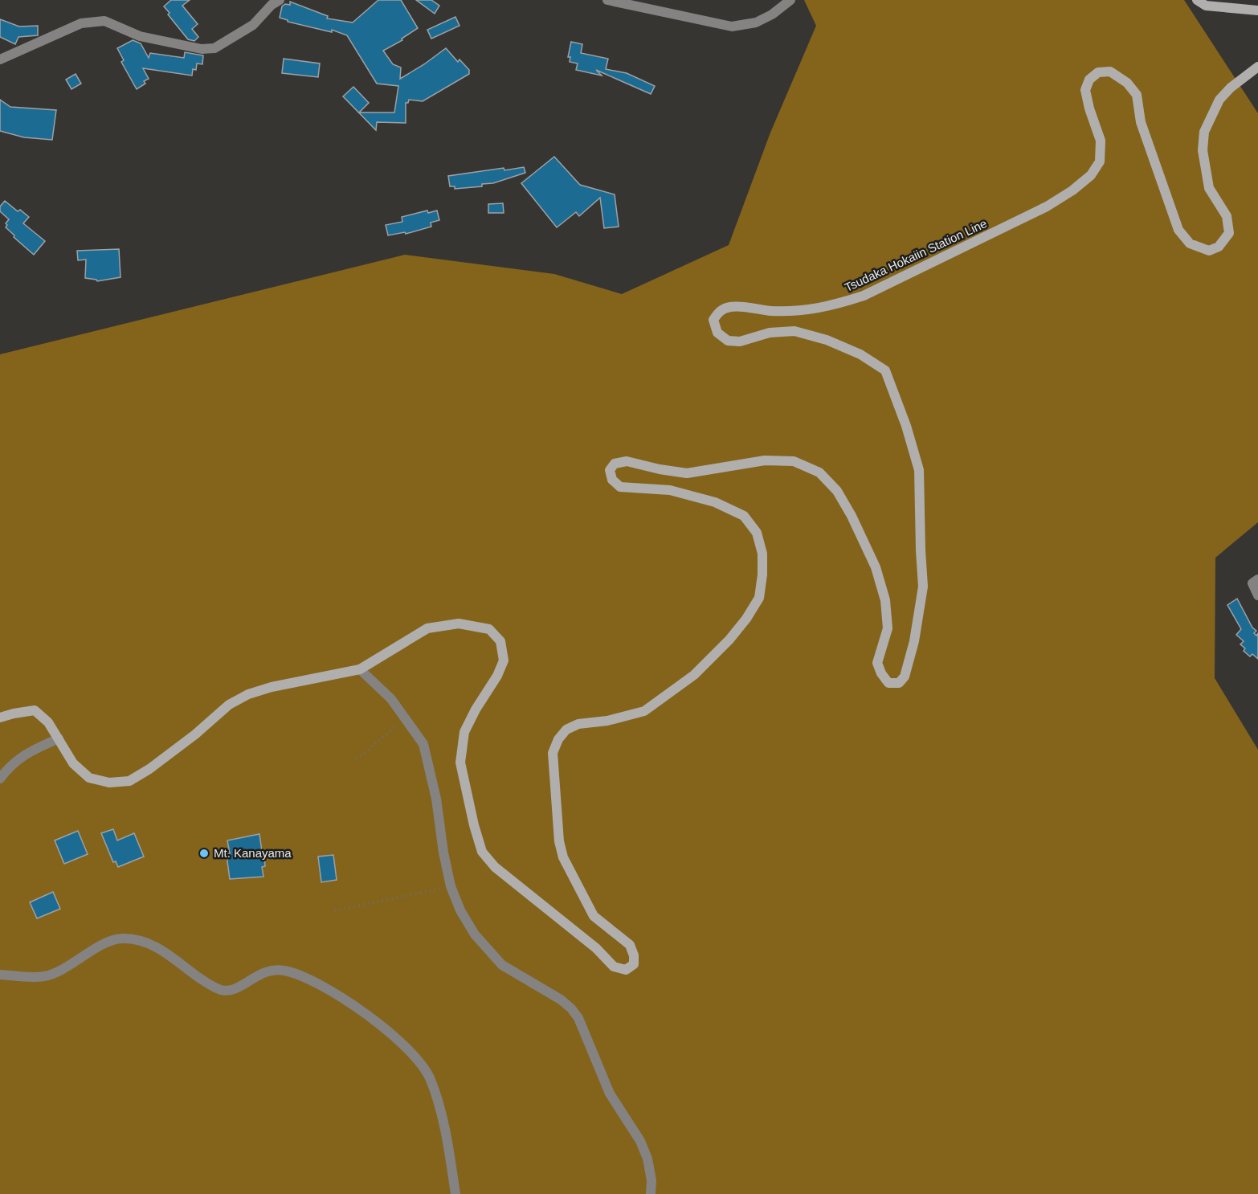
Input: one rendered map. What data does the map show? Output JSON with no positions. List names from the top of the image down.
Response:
{
  "streets": {
    "main road": ["Tsudaka Hokaiin Station Line"]
  },
  "places": ["Mt. Kanayama"]
}
